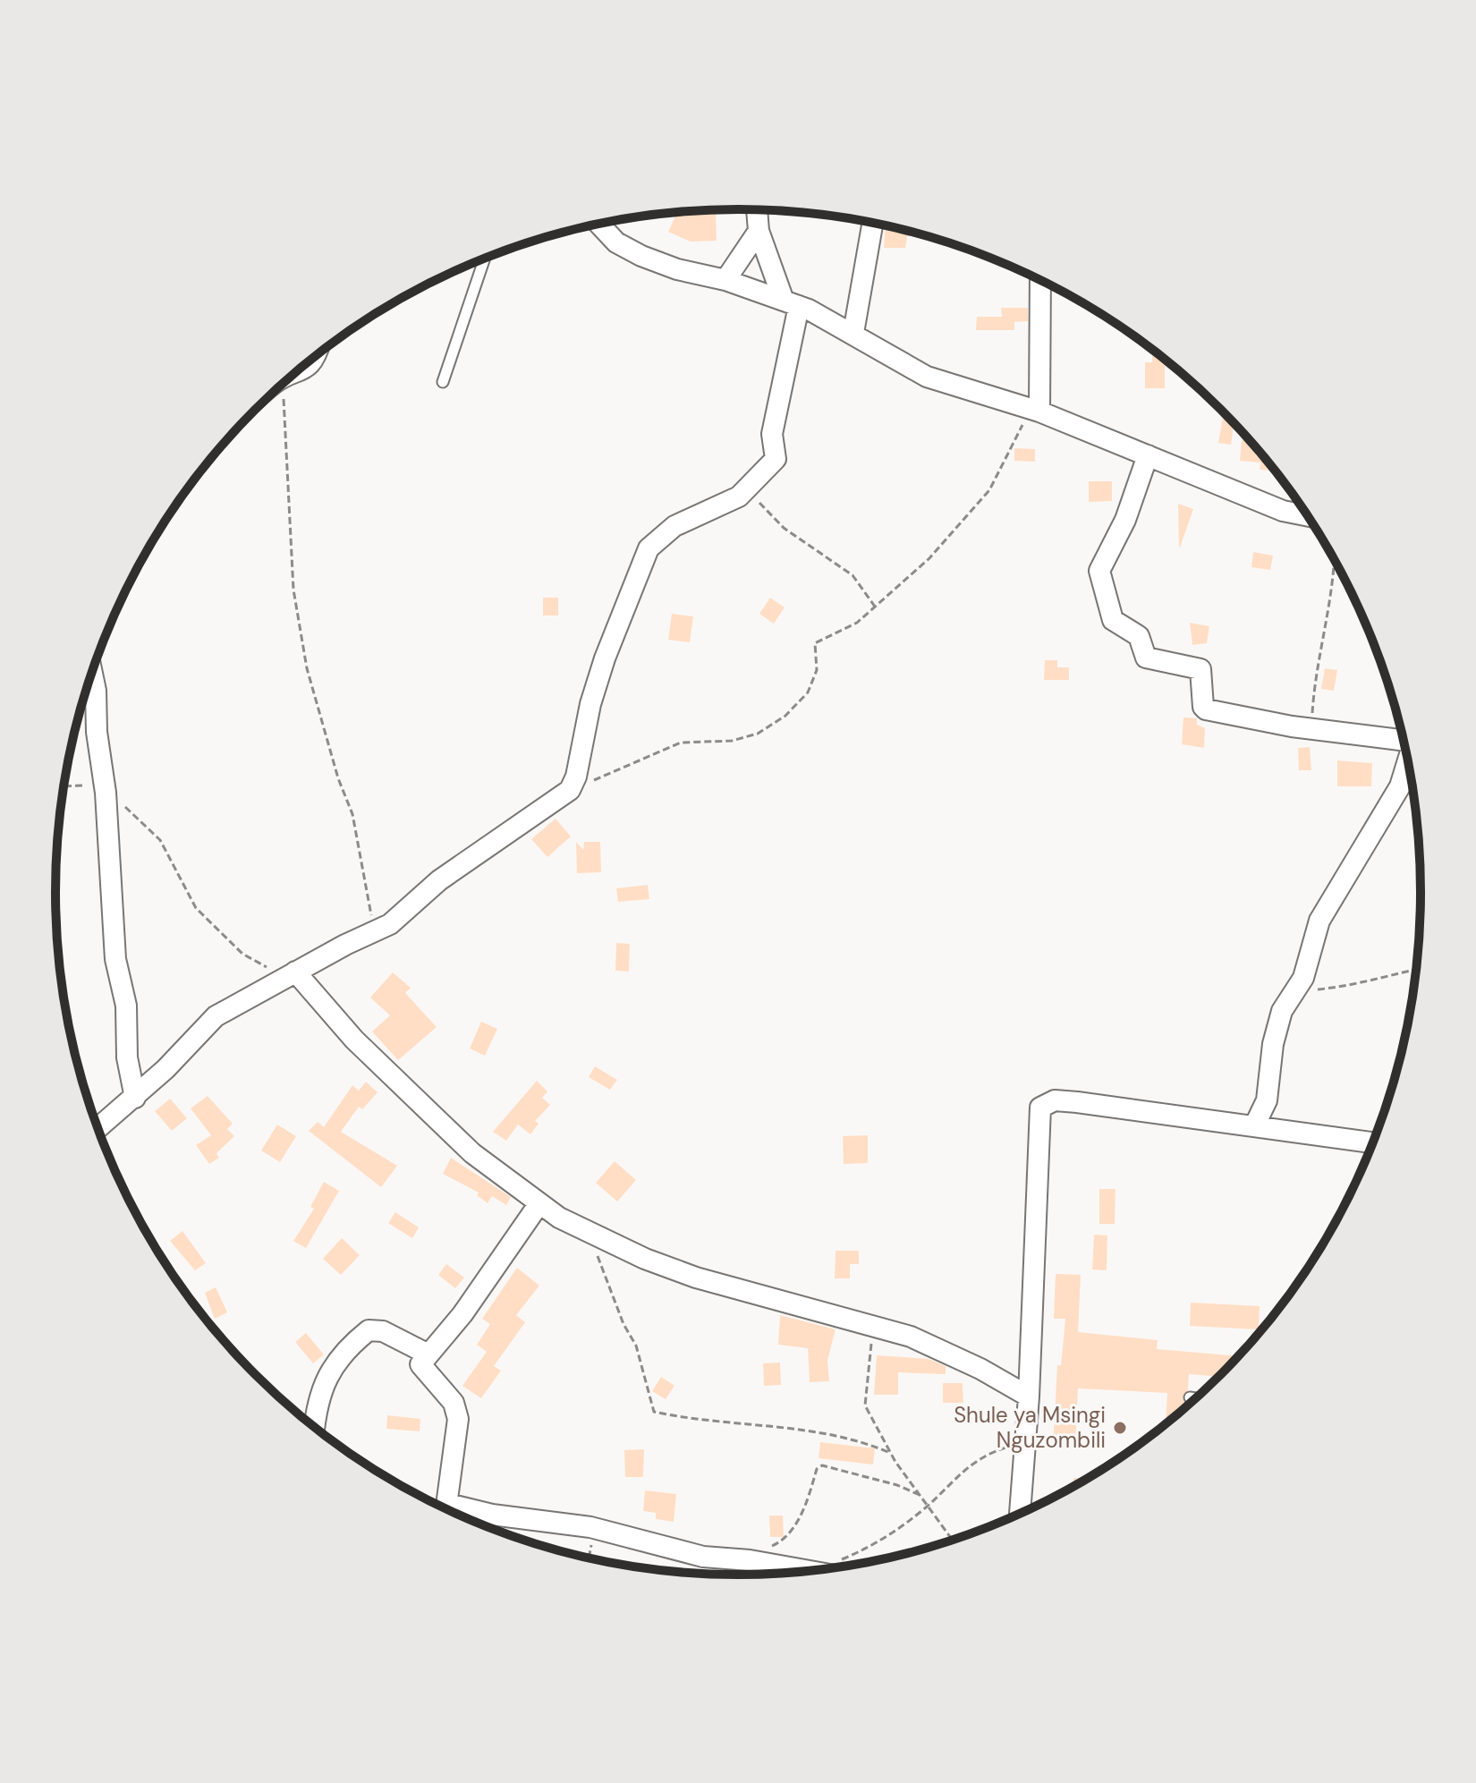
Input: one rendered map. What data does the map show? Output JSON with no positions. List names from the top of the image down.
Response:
{
  "places": ["Shule ya Msingi Nguzombili"]
}
